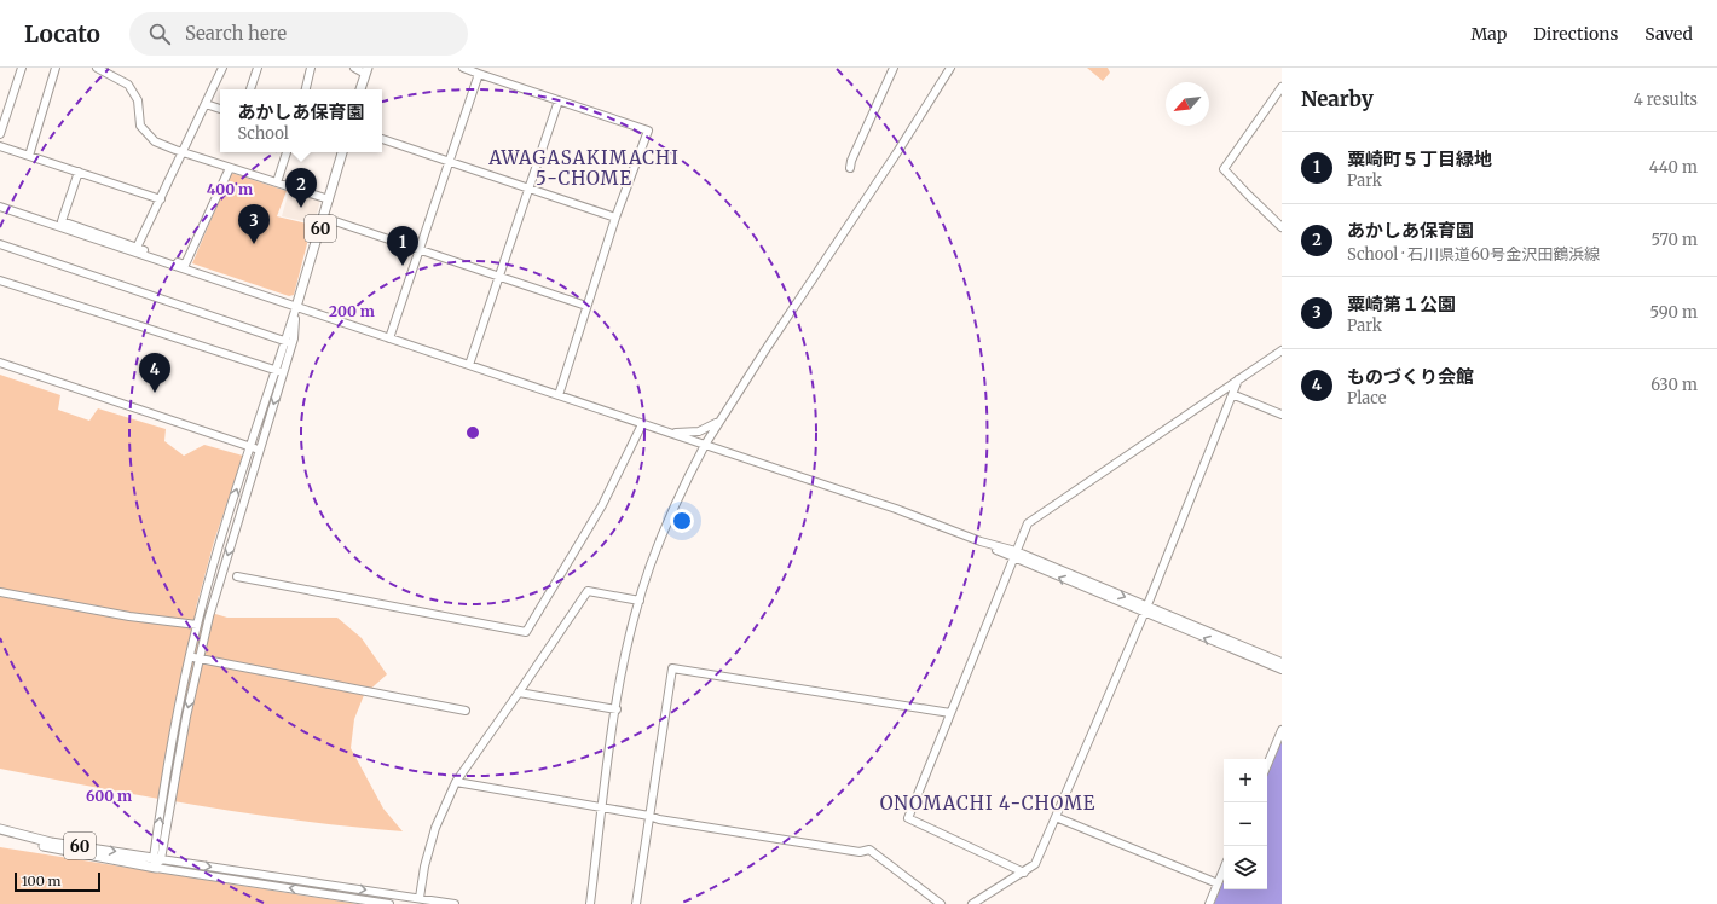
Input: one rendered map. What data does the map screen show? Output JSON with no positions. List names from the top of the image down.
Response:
{
  "streets": {
    "main road": ["60"]
  },
  "districts": ["AWAGASAKIMACHI 5-CHOME", "ONOMACHI 4-CHOME"],
  "scale_bar": "100 m",
  "north": "bottom left",
  "page": {
    "header": "Locato",
    "search": "Search here",
    "nav": ["Map", "Directions", "Saved"],
    "heading": ["Nearby", "4 results"],
    "popup": ["あかしあ保育園", "School"],
    "list": [
      {
        "mark": "1",
        "name": "粟崎町５丁目緑地",
        "note": "Park",
        "value": "440 m"
      },
      {
        "mark": "2",
        "name": "あかしあ保育園",
        "note": "School · 石川県道60号金沢田鶴浜線",
        "value": "570 m"
      },
      {
        "mark": "3",
        "name": "粟崎第１公園",
        "note": "Park",
        "value": "590 m"
      },
      {
        "mark": "4",
        "name": "ものづくり会館",
        "note": "Place",
        "value": "630 m"
      }
    ],
    "pins": [
      "2",
      "3",
      "1",
      "4"
    ],
    "map_buttons": ["+", "−"],
    "scale": "100 m"
  },
  "rings": ["400 m", "200 m", "600 m"]
}
